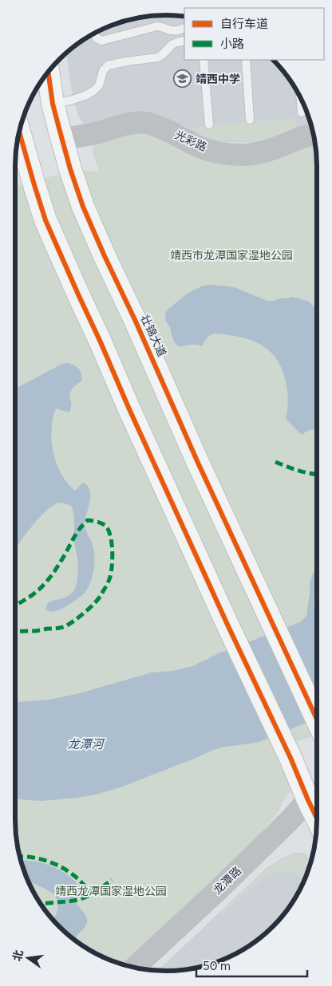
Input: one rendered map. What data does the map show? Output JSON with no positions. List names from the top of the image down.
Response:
{
  "streets": {
    "main road": ["光彩路", "壮锦大道", "龙潭路"]
  },
  "crossings": [
    ["光彩路", "壮锦大道"]
  ],
  "water": ["龙潭河"],
  "parks": ["靖西市龙潭国家湿地公园", "靖西龙潭国家湿地公园"],
  "places": {
    "school or university": ["靖西中学"]
  },
  "legend": ["自行车道", "小路"],
  "scale_bar": "50 m",
  "north": "left"
}
